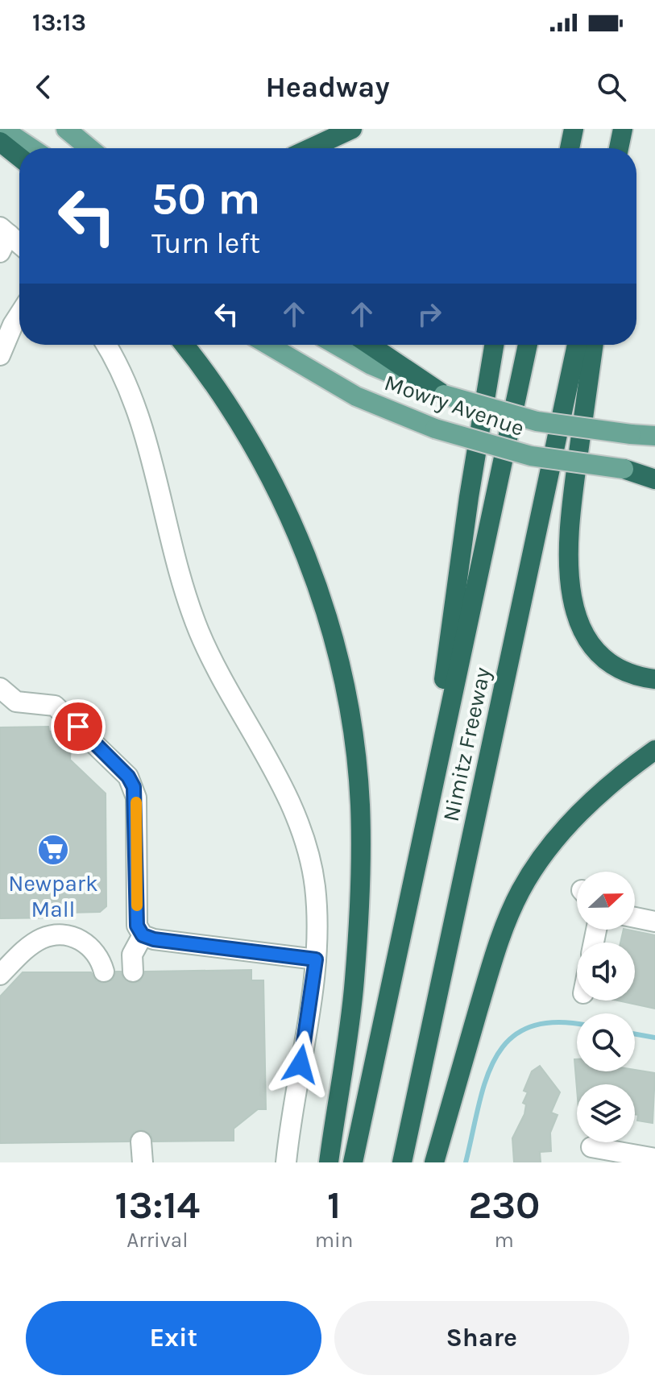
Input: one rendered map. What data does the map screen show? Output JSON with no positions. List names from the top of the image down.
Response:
{
  "streets": {
    "highway": ["Nimitz Freeway"],
    "main road": ["Mowry Avenue"]
  },
  "places": {
    "supermarket": ["Newpark Mall"]
  },
  "north": "right",
  "page": {
    "status": "13:13",
    "header": "Headway",
    "turn": ["50 m", "Turn left"],
    "eta": [
      "13:14",
      "Arrival",
      "1",
      "min",
      "230",
      "m"
    ],
    "buttons": ["Exit", "Share"]
  }
}
